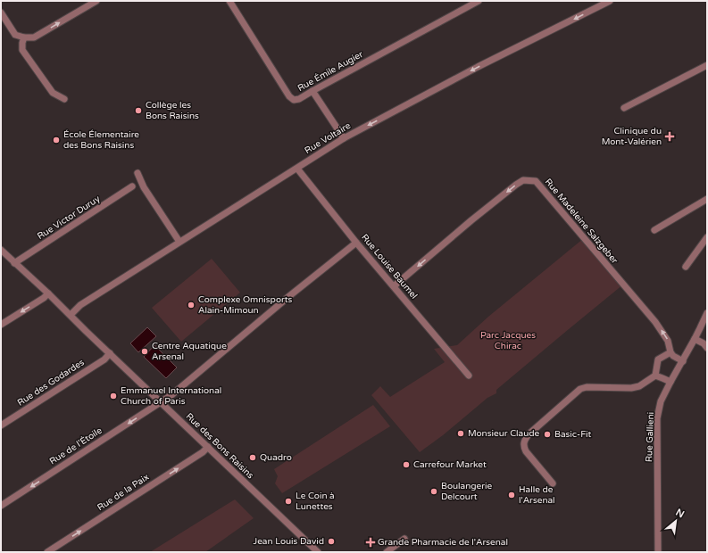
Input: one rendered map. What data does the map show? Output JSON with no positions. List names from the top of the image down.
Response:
{
  "streets": {
    "street": [
      "Rue Émile Augier",
      "Rue Voltaire",
      "Rue Victor Duruy",
      "Rue Madeleine Salzgeber",
      "Rue Louise Baumel",
      "Rue des Godardes",
      "Rue Gallieni",
      "Rue de l'Étoile",
      "Rue des Bons Raisins",
      "Rue de la Paix"
    ]
  },
  "crossings": [
    ["Rue Voltaire", "Rue Louise Baumel"],
    ["Rue Voltaire", "Rue des Bons Raisins"],
    ["Rue Victor Duruy", "Rue des Bons Raisins"],
    ["Rue Madeleine Salzgeber", "Rue Louise Baumel"],
    ["Rue Louise Baumel", "Rue de l'Étoile"],
    ["Rue des Godardes", "Rue des Bons Raisins"],
    ["Rue de l'Étoile", "Rue des Bons Raisins"],
    ["Rue des Bons Raisins", "Rue de la Paix"]
  ],
  "one_way": ["Rue Voltaire", "Rue de l'Étoile", "Rue de la Paix"],
  "parks": ["Parc Jacques Chirac"],
  "places": {
    "other": [
      "Collège les Bons Raisins",
      "École Élementaire des Bons Raisins",
      "Complexe Omnisports Alain-Mimoun",
      "Centre Aquatique Arsenal",
      "Emmanuel International Church of Paris",
      "Monsieur Claude",
      "Basic-Fit",
      "Quadro",
      "Carrefour Market",
      "Boulangerie Delcourt",
      "Halle de l'Arsenal",
      "Le Coin à Lunettes",
      "Jean Louis David"
    ],
    "health": ["Clinique du Mont-Valérien", "Grande Pharmacie de l'Arsenal"]
  },
  "north": "top right"
}
